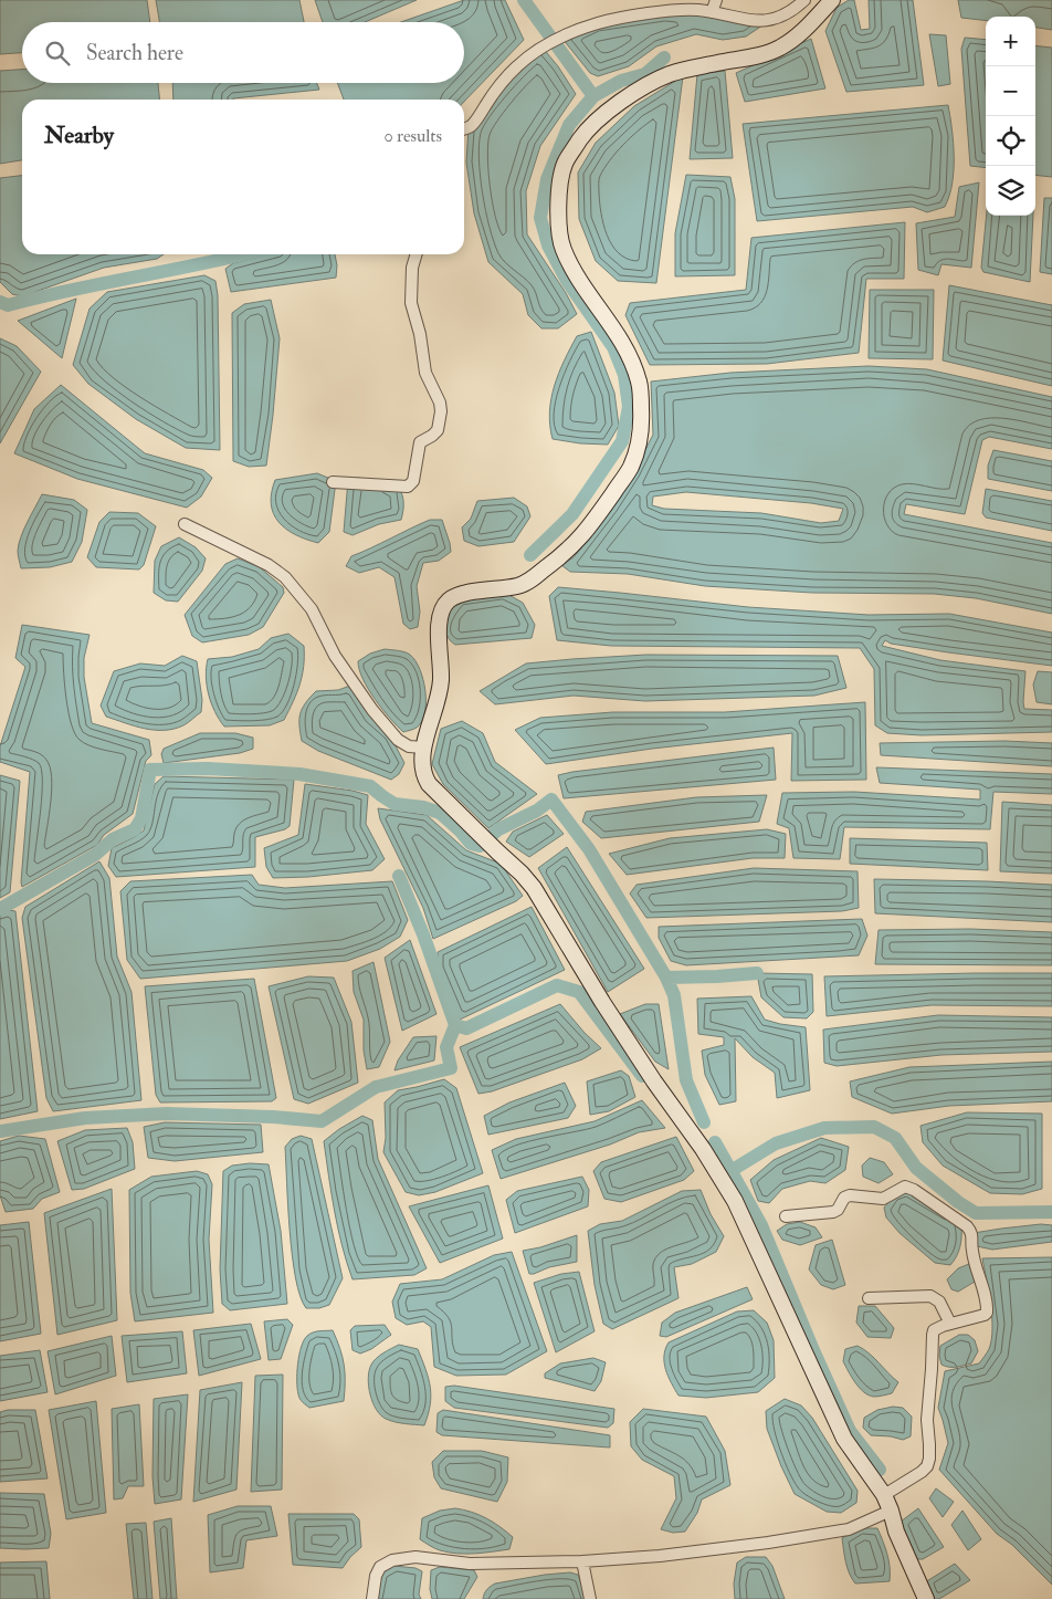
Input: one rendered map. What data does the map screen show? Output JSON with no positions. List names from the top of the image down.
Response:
{
  "page": {
    "map_buttons": ["+", "−"],
    "search": "Search here",
    "heading": ["Nearby", "0 results"]
  }
}
